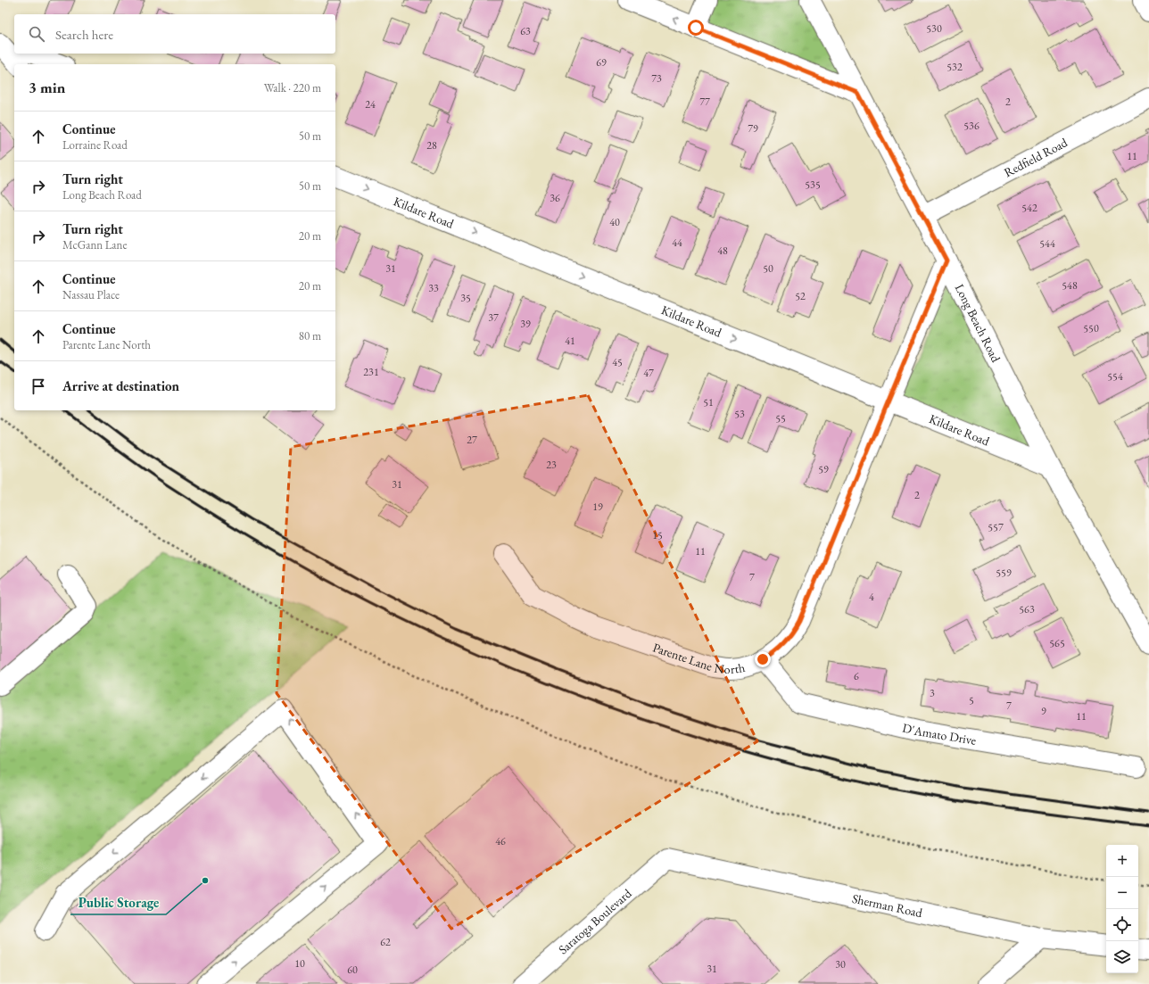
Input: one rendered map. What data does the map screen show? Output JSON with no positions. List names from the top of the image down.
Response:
{
  "streets": {
    "street": [
      "Redfield Road",
      "Kildare Road",
      "Long Beach Road",
      "Parente Lane North",
      "D'Amato Drive",
      "Sherman Road",
      "Saratoga Boulevard"
    ]
  },
  "crossings": [
    ["Redfield Road", "Long Beach Road"],
    ["Kildare Road", "Long Beach Road"],
    ["Kildare Road", "Parente Lane North"],
    ["Long Beach Road", "Parente Lane North"],
    ["Parente Lane North", "D'Amato Drive"],
    ["Sherman Road", "Saratoga Boulevard"]
  ],
  "one_way": ["Kildare Road"],
  "places": ["Public Storage"],
  "house_numbers": [
    "530",
    "63",
    "69",
    "532",
    "73",
    "77",
    "2",
    "24",
    "536",
    "79",
    "28",
    "11",
    "535",
    "36",
    "542",
    "40",
    "44",
    "544",
    "48",
    "31",
    "50",
    "548",
    "33",
    "52",
    "35",
    "37",
    "39",
    "550",
    "41",
    "45",
    "231",
    "47",
    "554",
    "51",
    "53",
    "55",
    "27",
    "23",
    "59",
    "31",
    "2",
    "19",
    "557",
    "15",
    "11",
    "559",
    "7",
    "4",
    "563",
    "565",
    "6",
    "3",
    "5",
    "7",
    "9",
    "11",
    "46",
    "62",
    "10",
    "30",
    "31",
    "60"
  ],
  "page": {
    "search": "Search here",
    "heading": ["3 min", "Walk · 220 m"],
    "list": [
      ["Continue", "Lorraine Road", "50 m"],
      ["Turn right", "Long Beach Road", "50 m"],
      ["Turn right", "McGann Lane", "20 m"],
      ["Continue", "Nassau Place", "20 m"],
      ["Continue", "Parente Lane North", "80 m"],
      "Arrive at destination"
    ],
    "map_buttons": ["+", "−"]
  }
}
